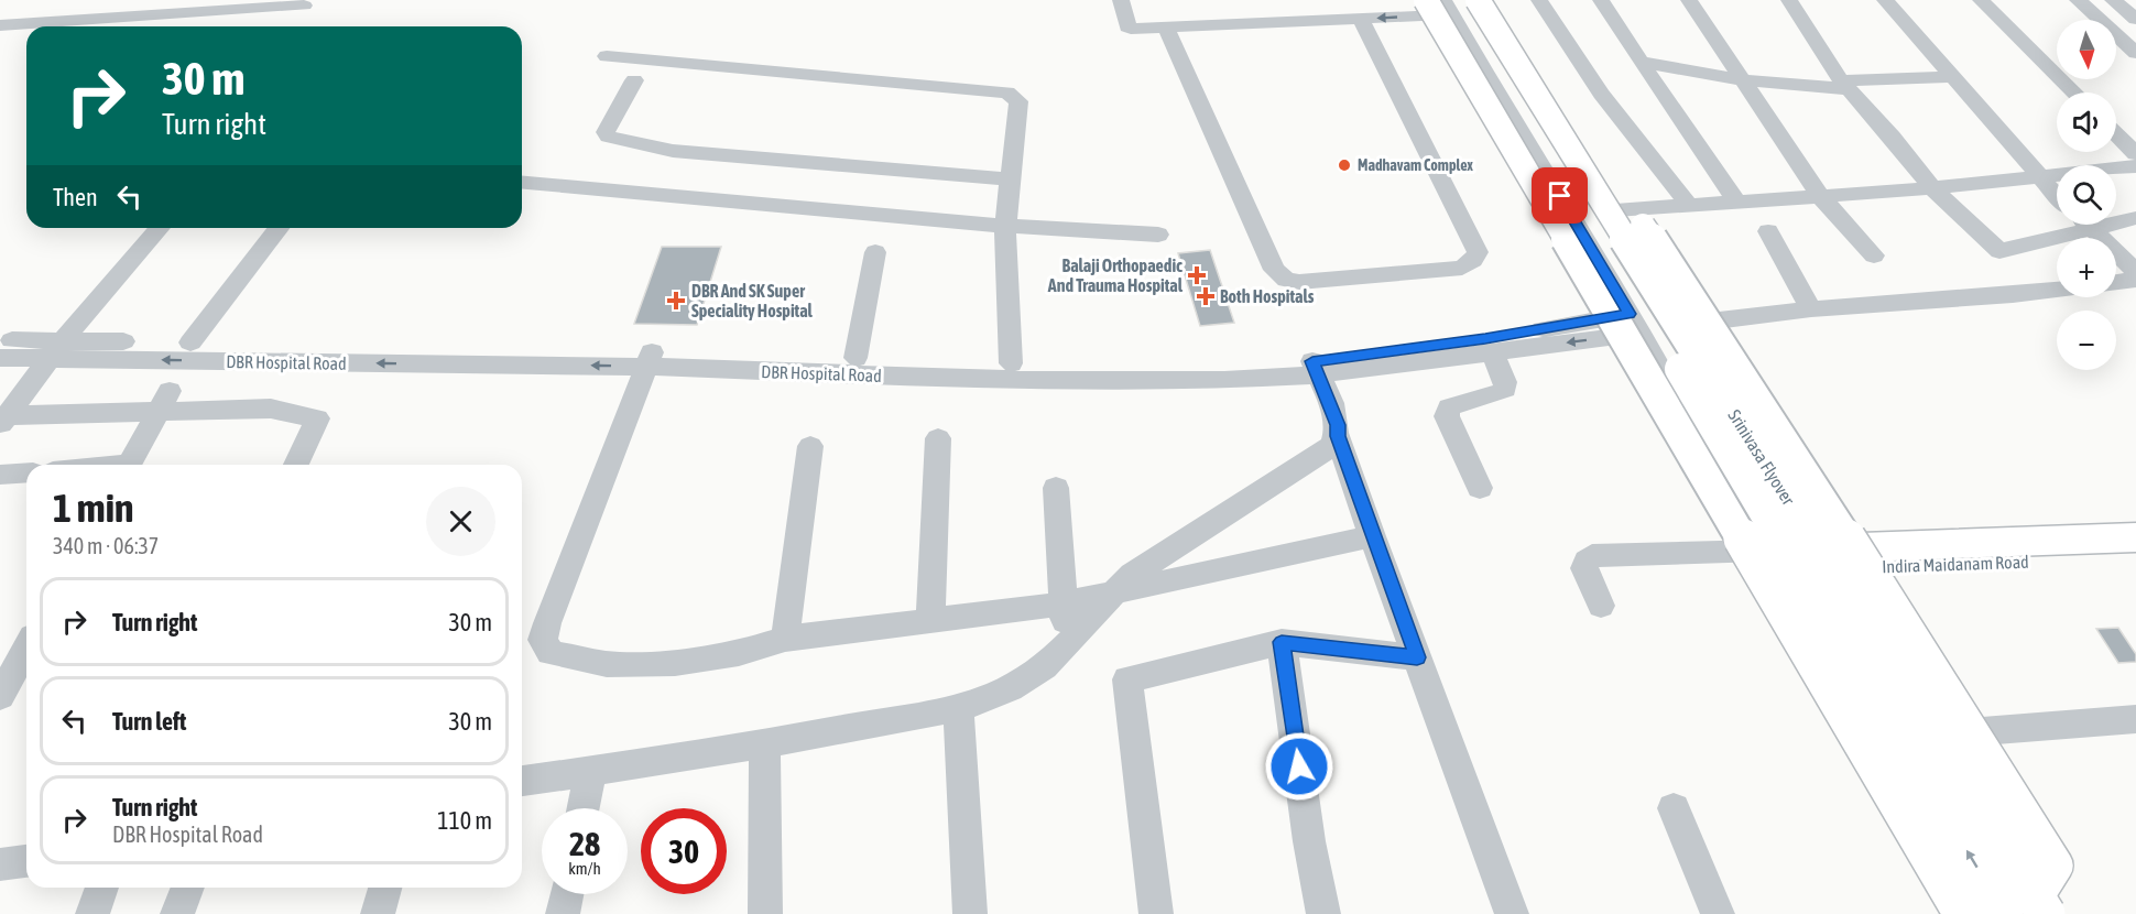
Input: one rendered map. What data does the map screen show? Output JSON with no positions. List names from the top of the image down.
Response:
{
  "streets": {
    "main road": ["Srinivasa Flyover", "Indira Maidanam Road"],
    "street": ["DBR Hospital Road"]
  },
  "places": {
    "other": ["Madhavam Complex"],
    "health": ["Balaji Orthopaedic And Trauma Hospital", "Both Hospitals", "DBR And SK Super Speciality Hospital"]
  },
  "north": "bottom",
  "page": {
    "map_buttons": ["+", "−"],
    "turn": ["30 m", "Turn right"],
    "then": "Then",
    "heading": ["1 min", "340 m · 06:37"],
    "list": [
      {
        "name": "Turn right",
        "value": "30 m"
      },
      {
        "name": "Turn left",
        "value": "30 m"
      },
      {
        "name": "Turn right",
        "note": "DBR Hospital Road",
        "value": "110 m"
      }
    ],
    "speed": "28 km/h",
    "limit": "30"
  }
}
